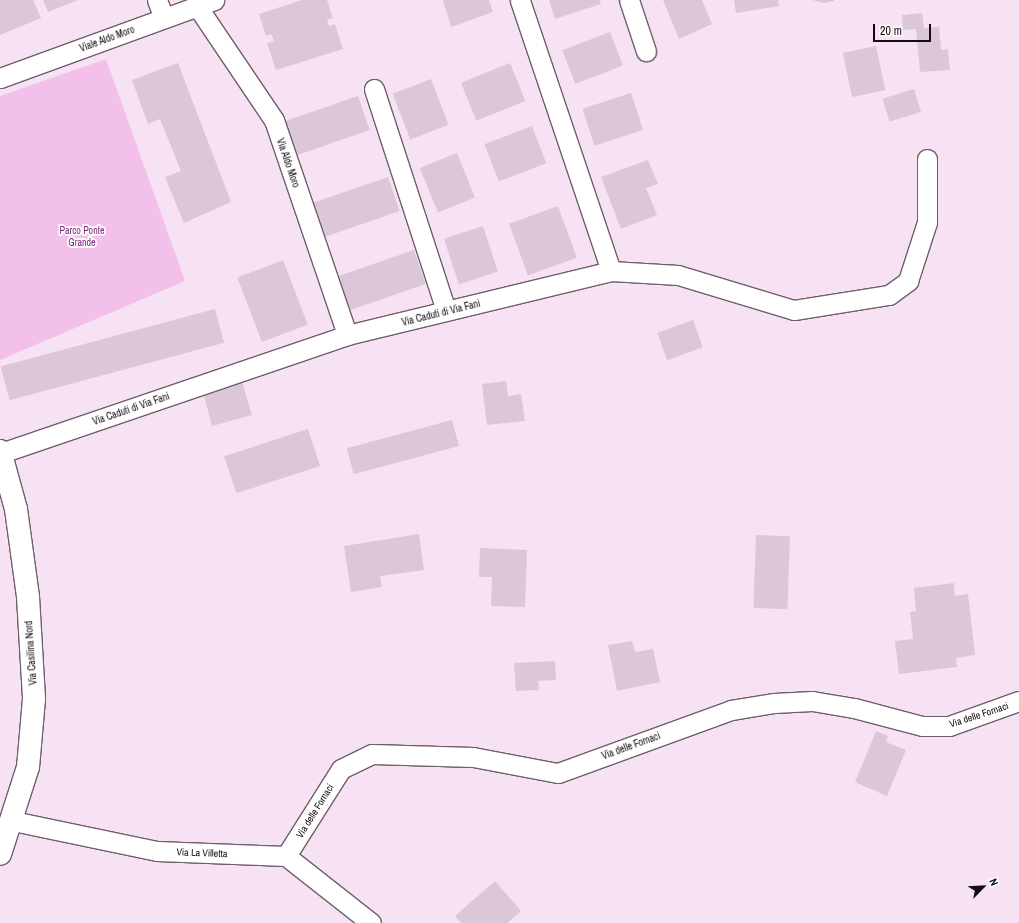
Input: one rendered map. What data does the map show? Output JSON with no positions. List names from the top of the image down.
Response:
{
  "streets": {
    "street": [
      "Viale Aldo Moro",
      "Via Aldo Moro",
      "Via Caduti di Via Fani",
      "Via Casilina Nord",
      "Via delle Fornaci",
      "Via La Villetta"
    ]
  },
  "crossings": [
    ["Viale Aldo Moro", "Via Aldo Moro"],
    ["Via Aldo Moro", "Via Caduti di Via Fani"],
    ["Via Caduti di Via Fani", "Via Casilina Nord"],
    ["Via Casilina Nord", "Via La Villetta"],
    ["Via delle Fornaci", "Via La Villetta"]
  ],
  "parks": ["Parco Ponte Grande"],
  "scale_bar": "20 m",
  "north": "top right"
}
